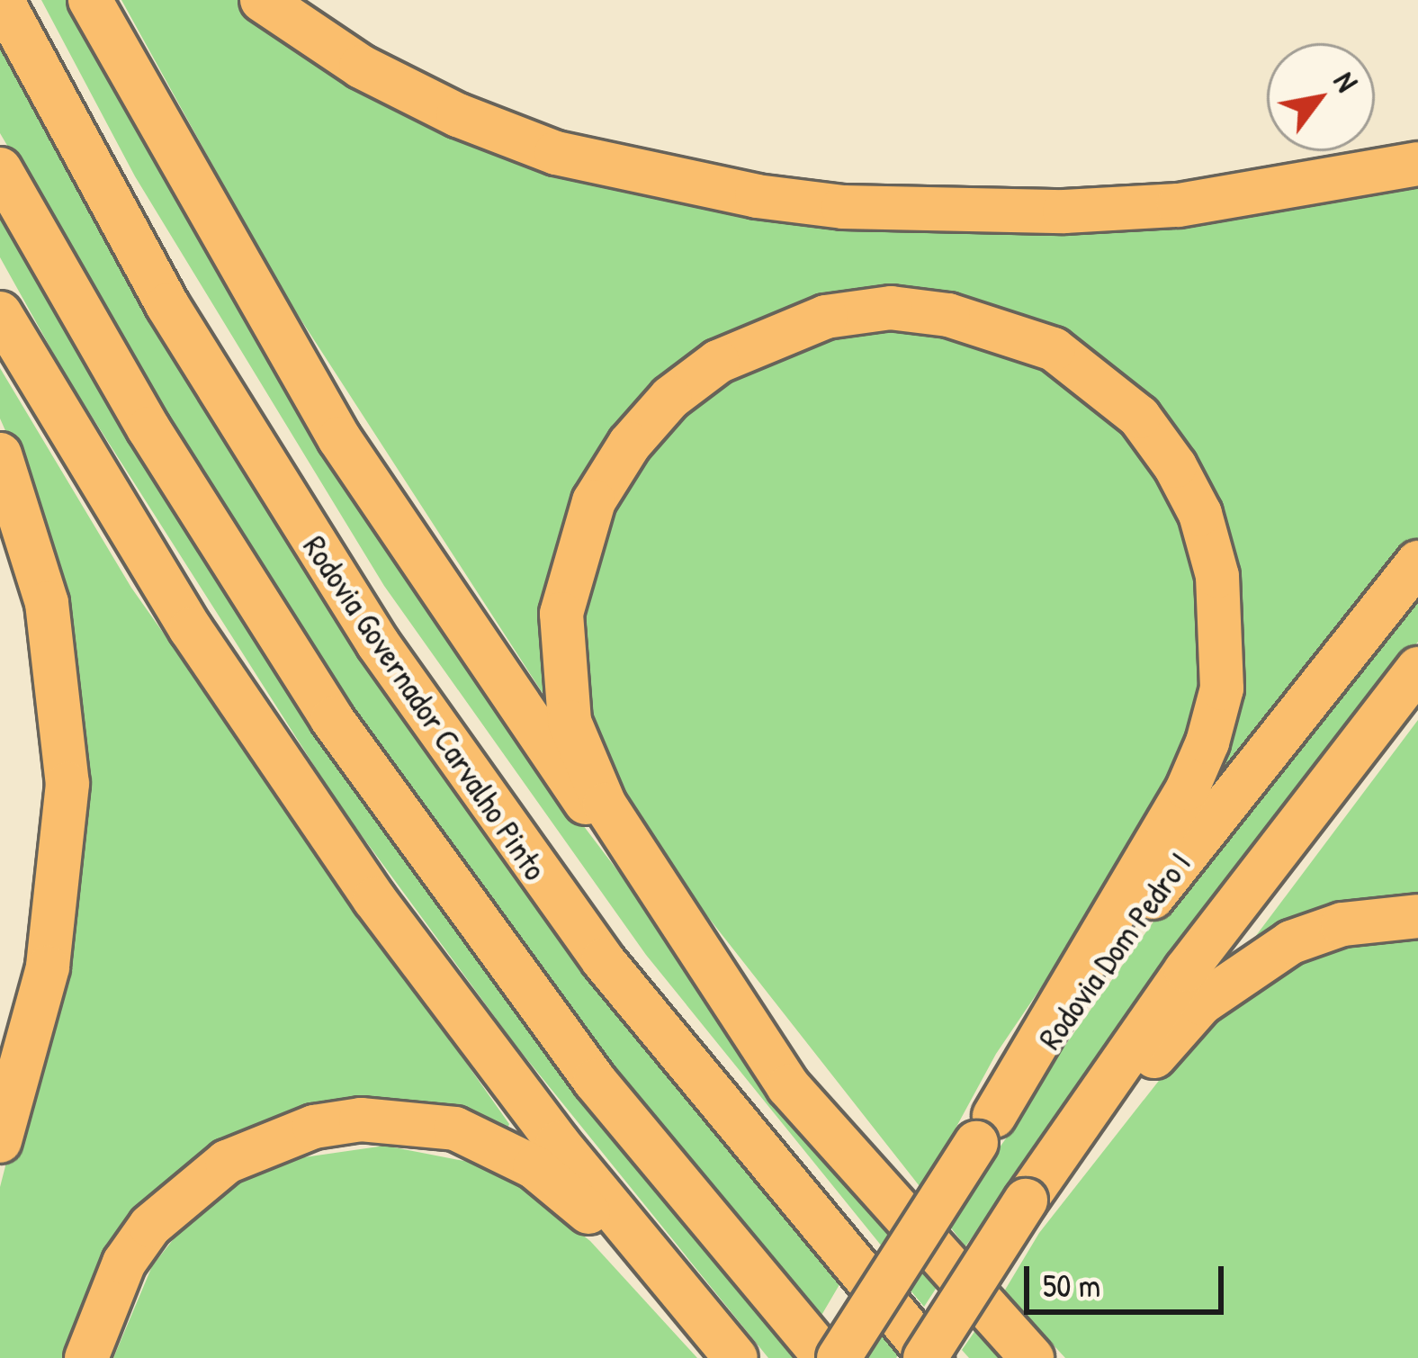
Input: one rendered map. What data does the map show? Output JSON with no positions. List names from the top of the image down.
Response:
{
  "streets": {
    "highway": ["Rodovia Governador Carvalho Pinto", "Rodovia Dom Pedro I"]
  },
  "scale_bar": "50 m",
  "north": "top right"
}
